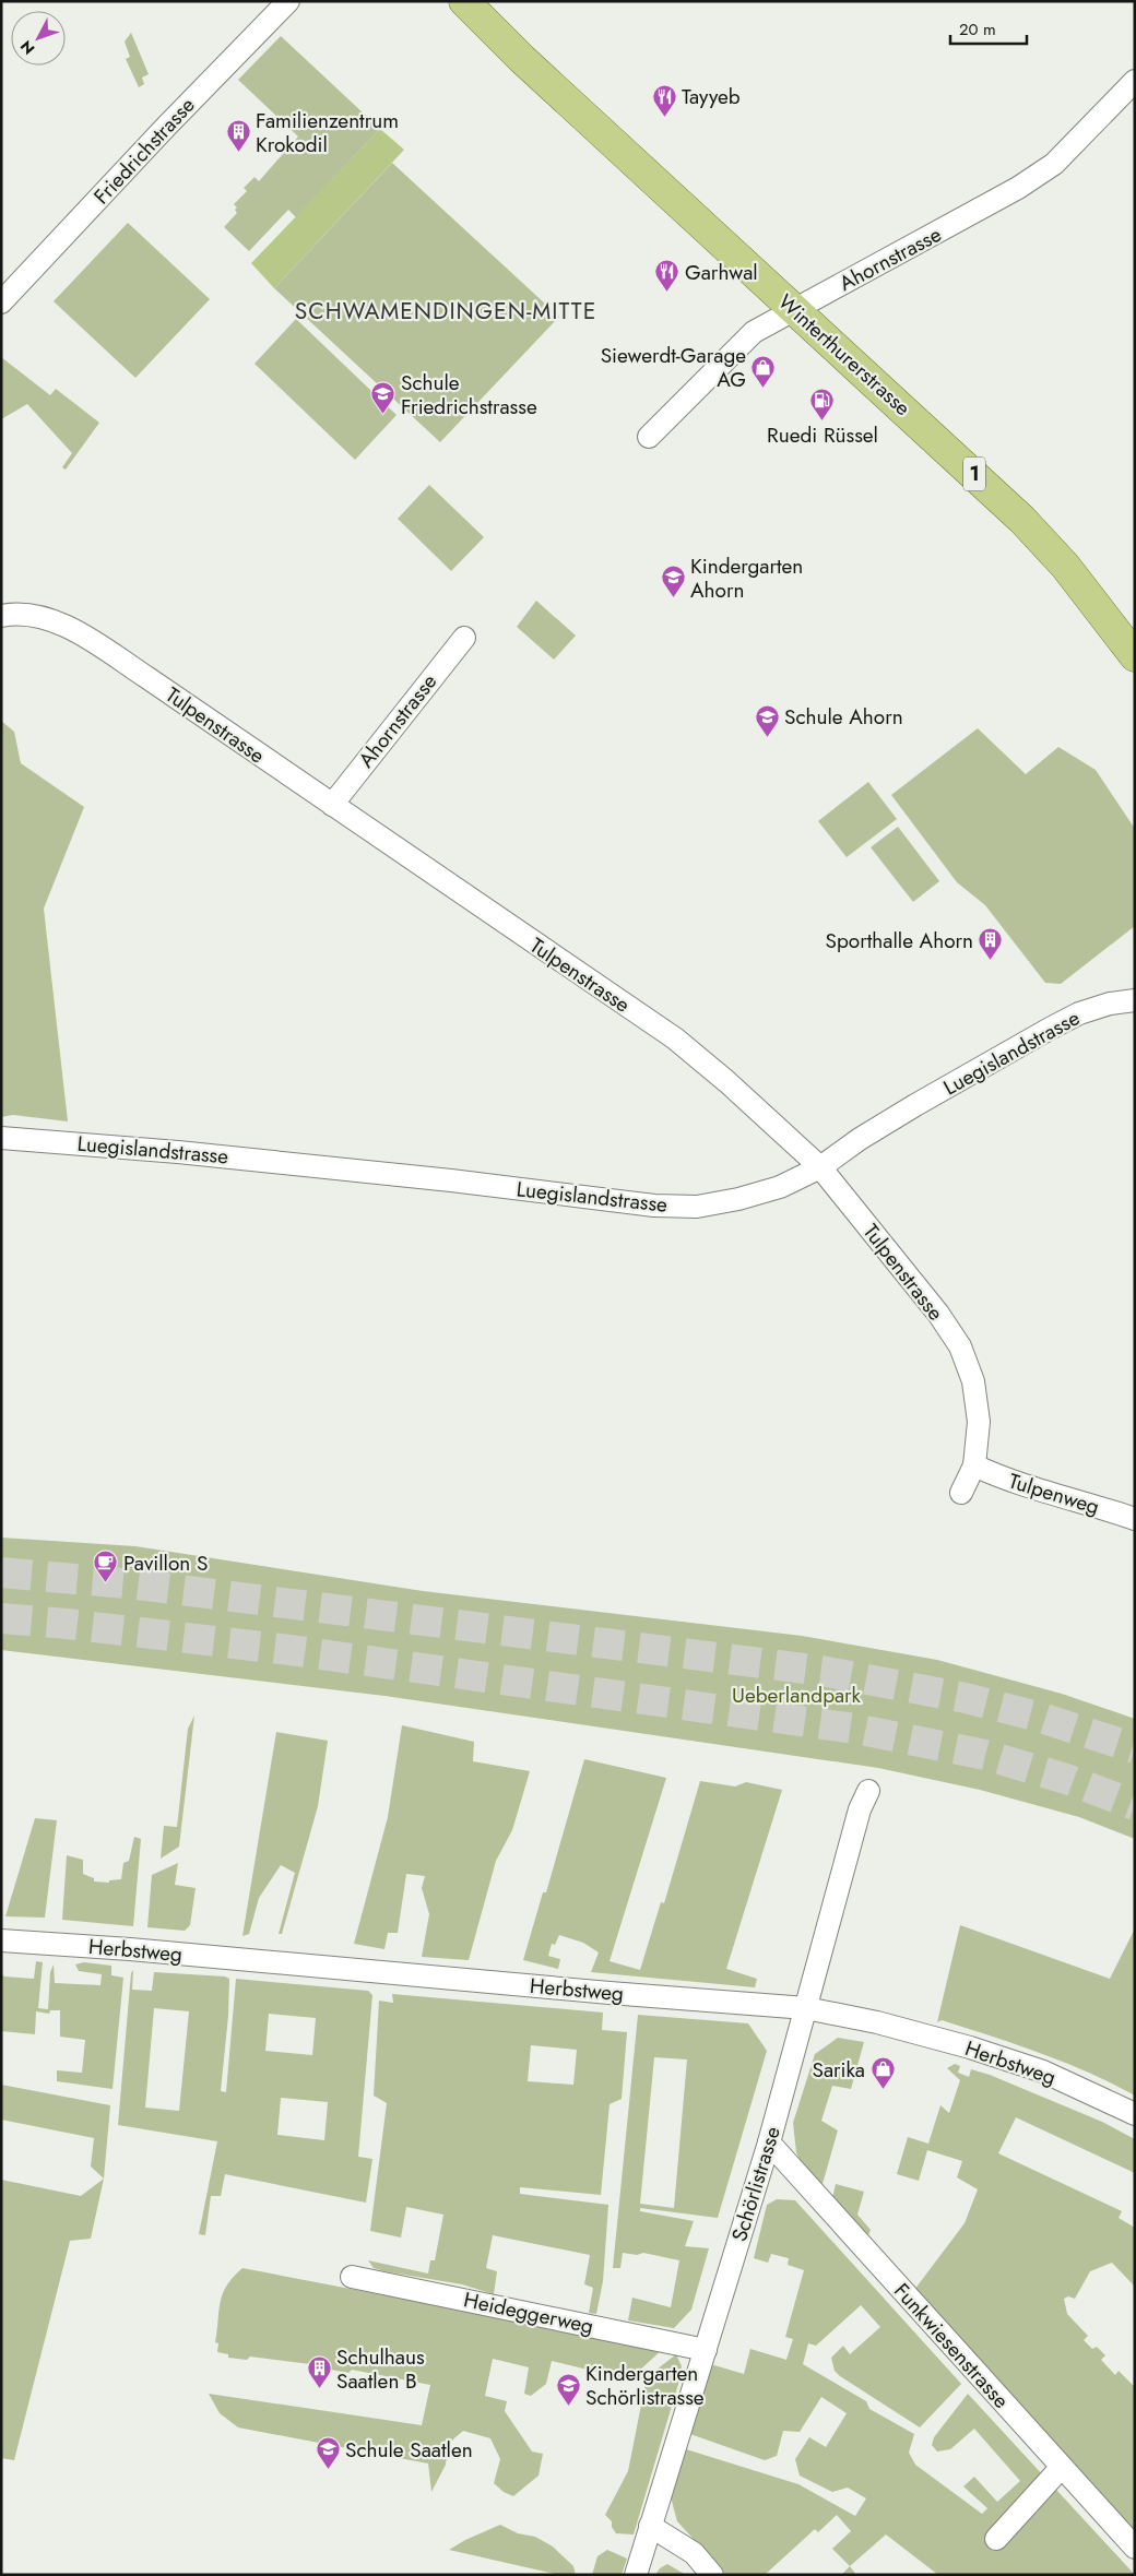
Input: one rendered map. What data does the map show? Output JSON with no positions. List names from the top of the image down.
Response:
{
  "streets": {
    "main road": ["Winterthurerstrasse", "1"],
    "street": [
      "Friedrichstrasse",
      "Ahornstrasse",
      "Tulpenstrasse",
      "Luegislandstrasse",
      "Tulpenweg",
      "Herbstweg",
      "Schörlistrasse",
      "Heideggerweg",
      "Funkwiesenstrasse"
    ]
  },
  "crossings": [
    ["Ahornstrasse", "Winterthurerstrasse"],
    ["Ahornstrasse", "Tulpenstrasse"],
    ["Tulpenstrasse", "Luegislandstrasse"],
    ["Tulpenstrasse", "Tulpenweg"],
    ["Herbstweg", "Schörlistrasse"],
    ["Schörlistrasse", "Heideggerweg"],
    ["Schörlistrasse", "Funkwiesenstrasse"]
  ],
  "districts": ["SCHWAMENDINGEN-MITTE"],
  "parks": ["Ueberlandpark"],
  "places": {
    "restaurant": ["Tayyeb", "Garhwal"],
    "building": ["Familienzentrum Krokodil", "Sporthalle Ahorn", "Schulhaus Saatlen B"],
    "shop": ["Siewerdt-Garage AG", "Sarika"],
    "school or university": [
      "Schule Friedrichstrasse",
      "Kindergarten Ahorn",
      "Schule Ahorn",
      "Kindergarten Schörlistrasse",
      "Schule Saatlen"
    ],
    "fuel station": ["Ruedi Rüssel"],
    "cafe": ["Pavillon S"]
  },
  "scale_bar": "20 m",
  "north": "bottom left"
}
